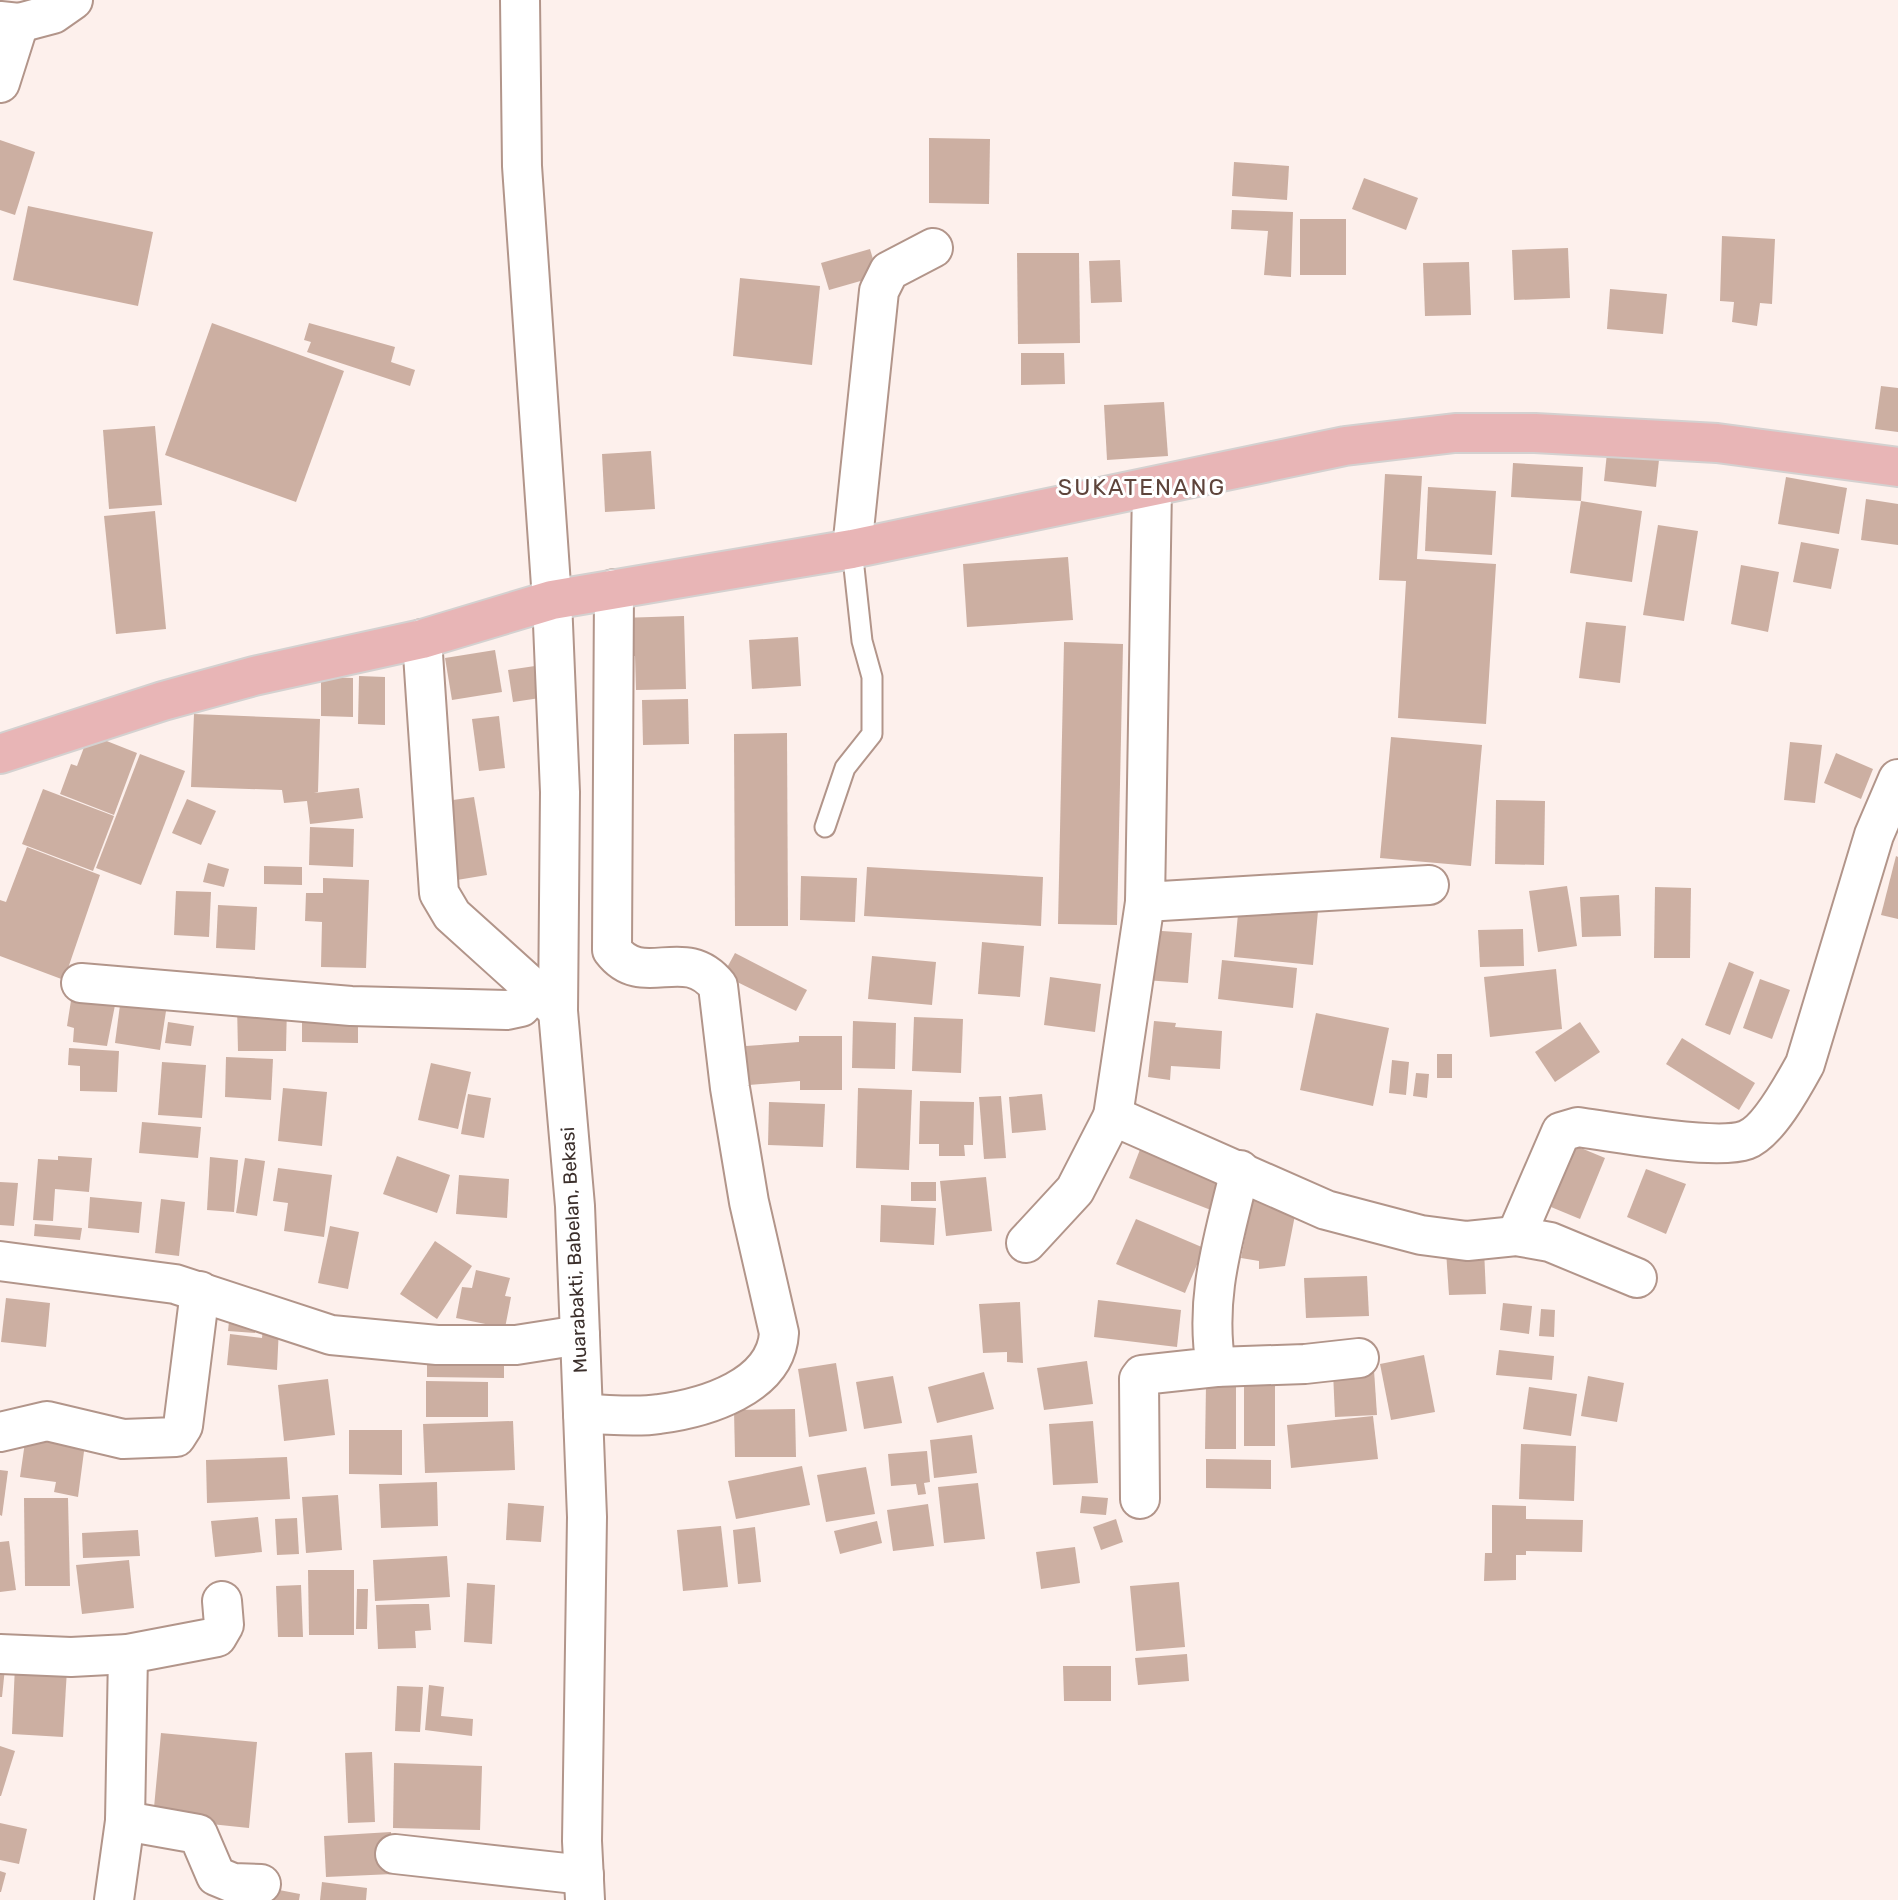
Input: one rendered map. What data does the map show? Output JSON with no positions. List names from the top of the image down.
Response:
{
  "streets": {
    "street": ["Muarabakti, Babelan, Bekasi"]
  },
  "districts": ["SUKATENANG"]
}
